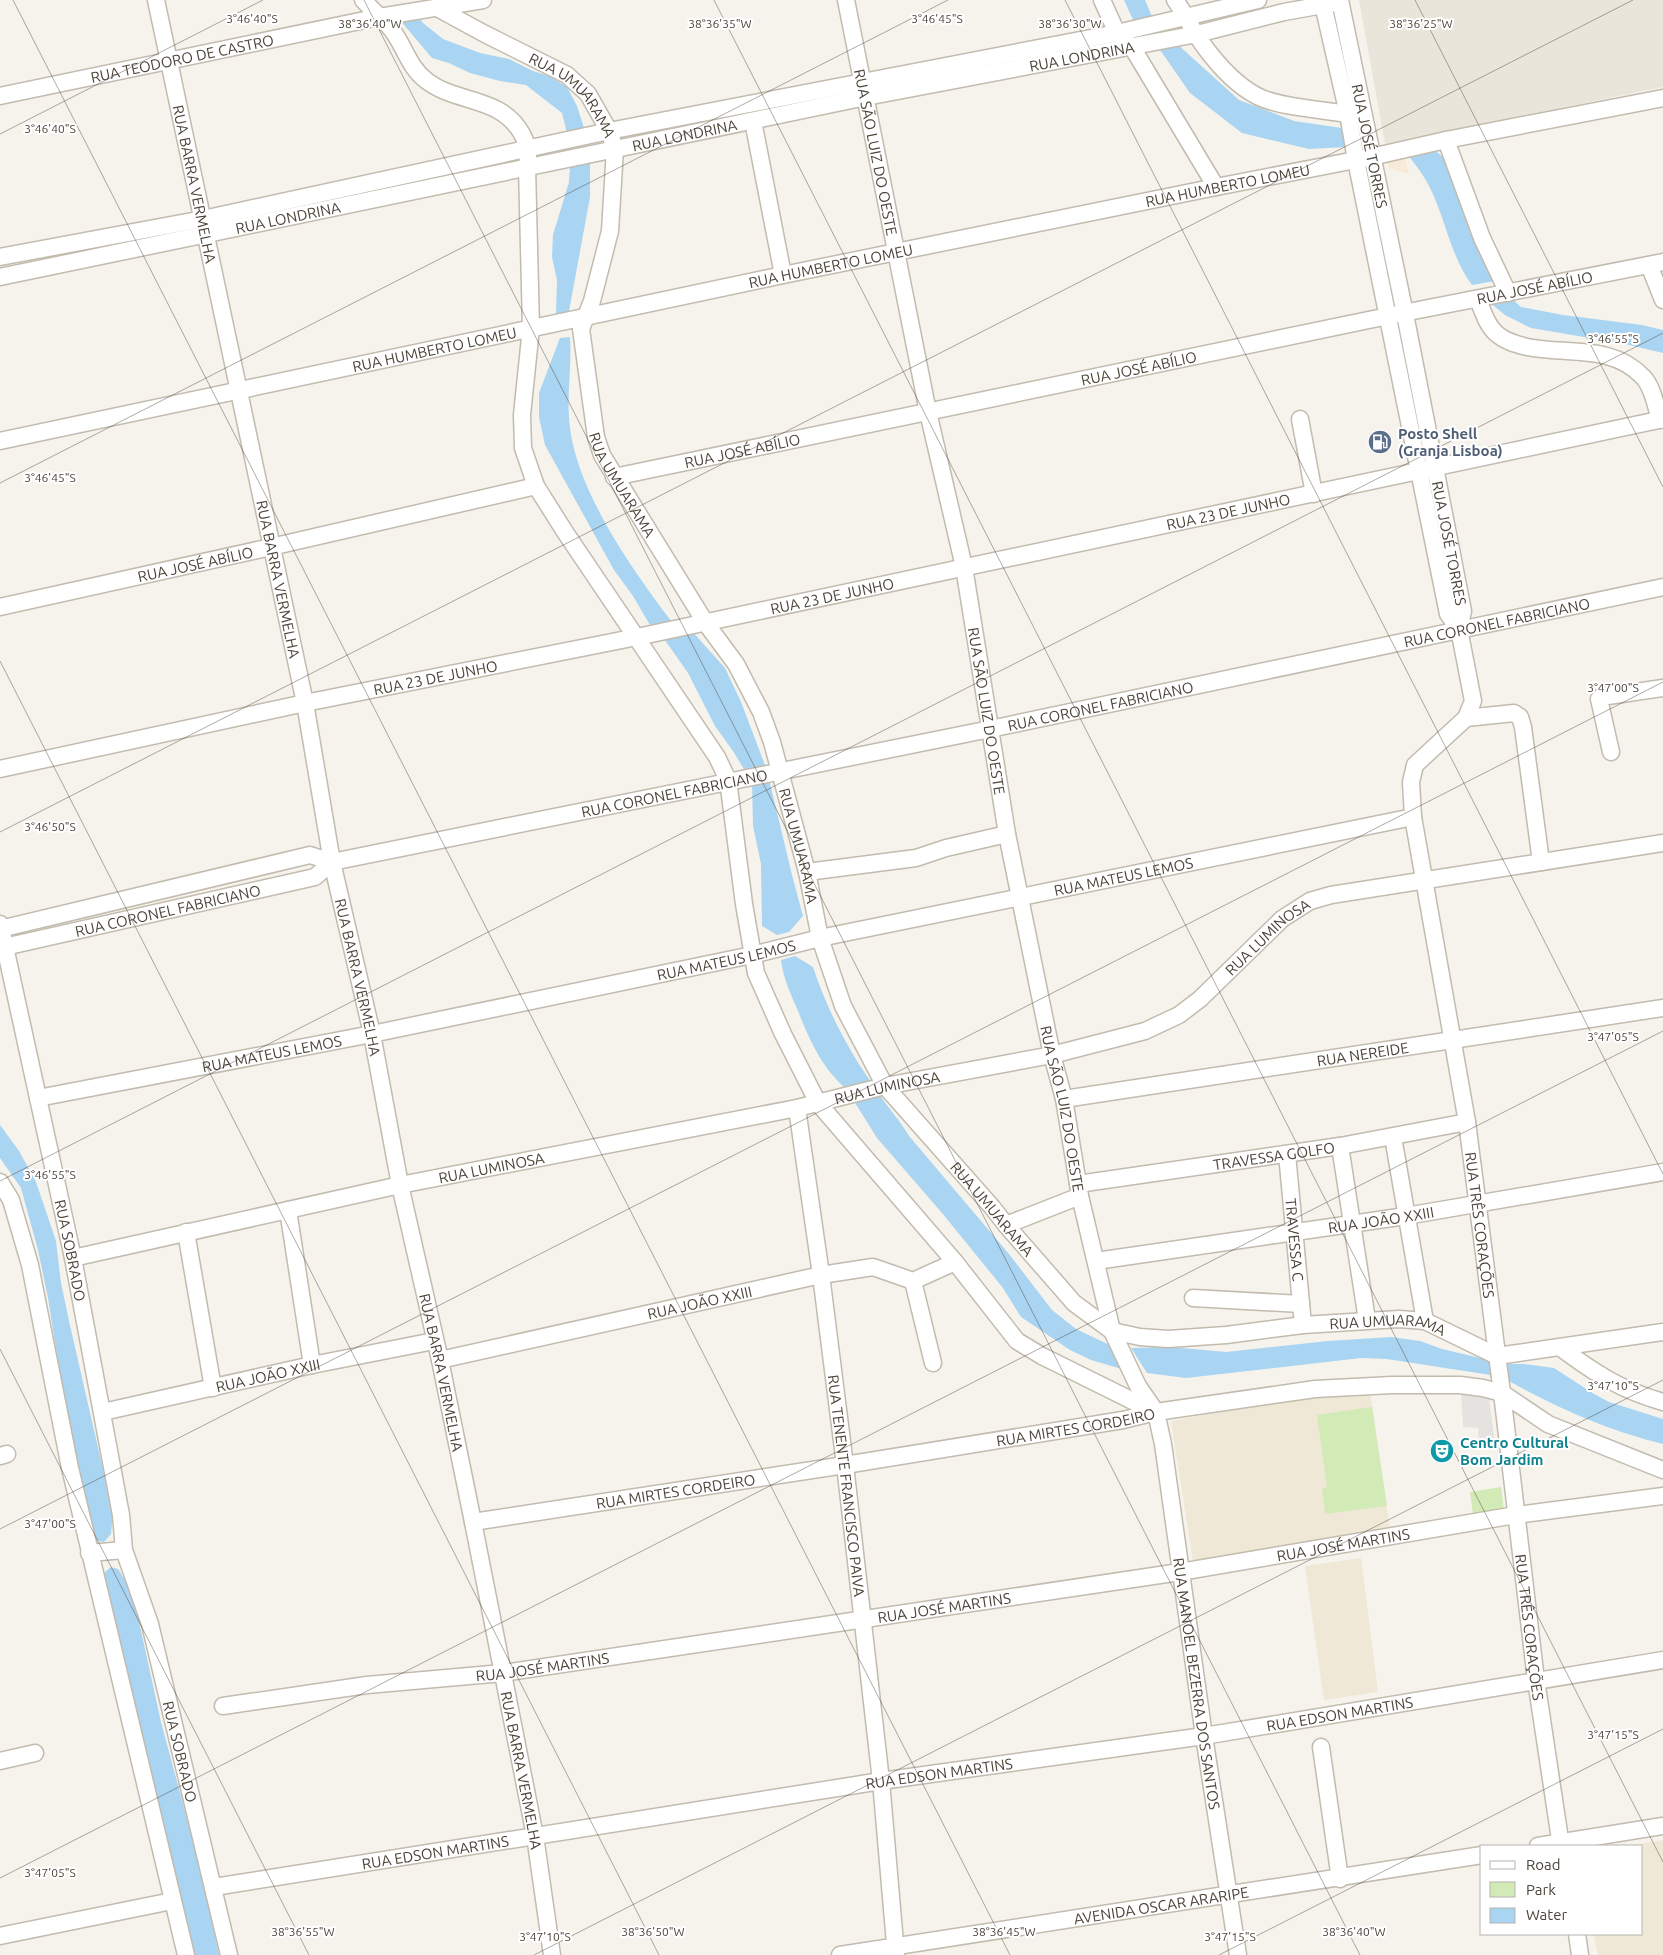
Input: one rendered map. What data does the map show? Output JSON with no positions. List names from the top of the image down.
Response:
{
  "streets": {
    "street": [
      "RUA LONDRINA",
      "RUA TEODORO DE CASTRO",
      "RUA UMUARAMA",
      "RUA JOSÉ TORRES",
      "RUA SÃO LUIZ DO OESTE",
      "RUA BARRA VERMELHA",
      "RUA HUMBERTO LOMEU",
      "RUA JOSÉ ABÍLIO",
      "RUA 23 DE JUNHO",
      "RUA CORONEL FABRICIANO",
      "RUA MATEUS LEMOS",
      "RUA LUMINOSA",
      "RUA NEREIDE",
      "TRAVESSA GOLFO",
      "RUA JOÃO XXIII",
      "RUA TRÊS CORAÇÕES",
      "TRAVESSA C",
      "RUA SOBRADO",
      "RUA MIRTES CORDEIRO",
      "RUA TENENTE FRANCISCO PAIVA",
      "RUA JOSÉ MARTINS",
      "RUA MANOEL BEZERRA DOS SANTOS",
      "RUA EDSON MARTINS",
      "AVENIDA OSCAR ARARIPE"
    ]
  },
  "crossings": [
    ["RUA LONDRINA", "RUA UMUARAMA"],
    ["RUA LONDRINA", "RUA JOSÉ TORRES"],
    ["RUA LONDRINA", "RUA SÃO LUIZ DO OESTE"],
    ["RUA LONDRINA", "RUA BARRA VERMELHA"],
    ["RUA TEODORO DE CASTRO", "RUA UMUARAMA"],
    ["RUA TEODORO DE CASTRO", "RUA BARRA VERMELHA"],
    ["RUA UMUARAMA", "RUA SÃO LUIZ DO OESTE"],
    ["RUA UMUARAMA", "RUA HUMBERTO LOMEU"],
    ["RUA UMUARAMA", "RUA JOSÉ ABÍLIO"],
    ["RUA UMUARAMA", "RUA 23 DE JUNHO"],
    ["RUA UMUARAMA", "RUA CORONEL FABRICIANO"],
    ["RUA UMUARAMA", "RUA MATEUS LEMOS"],
    ["RUA UMUARAMA", "RUA LUMINOSA"],
    ["RUA UMUARAMA", "TRAVESSA GOLFO"],
    ["RUA UMUARAMA", "RUA TRÊS CORAÇÕES"],
    ["RUA UMUARAMA", "TRAVESSA C"],
    ["RUA JOSÉ TORRES", "RUA HUMBERTO LOMEU"],
    ["RUA JOSÉ TORRES", "RUA JOSÉ ABÍLIO"],
    ["RUA JOSÉ TORRES", "RUA 23 DE JUNHO"],
    ["RUA JOSÉ TORRES", "RUA CORONEL FABRICIANO"],
    ["RUA SÃO LUIZ DO OESTE", "RUA HUMBERTO LOMEU"],
    ["RUA SÃO LUIZ DO OESTE", "RUA JOSÉ ABÍLIO"],
    ["RUA SÃO LUIZ DO OESTE", "RUA 23 DE JUNHO"],
    ["RUA SÃO LUIZ DO OESTE", "RUA CORONEL FABRICIANO"],
    ["RUA SÃO LUIZ DO OESTE", "RUA MATEUS LEMOS"],
    ["RUA SÃO LUIZ DO OESTE", "RUA LUMINOSA"],
    ["RUA SÃO LUIZ DO OESTE", "RUA NEREIDE"],
    ["RUA SÃO LUIZ DO OESTE", "TRAVESSA GOLFO"],
    ["RUA SÃO LUIZ DO OESTE", "RUA JOÃO XXIII"],
    ["RUA SÃO LUIZ DO OESTE", "RUA MIRTES CORDEIRO"],
    ["RUA SÃO LUIZ DO OESTE", "RUA MANOEL BEZERRA DOS SANTOS"],
    ["RUA BARRA VERMELHA", "RUA HUMBERTO LOMEU"],
    ["RUA BARRA VERMELHA", "RUA JOSÉ ABÍLIO"],
    ["RUA BARRA VERMELHA", "RUA 23 DE JUNHO"],
    ["RUA BARRA VERMELHA", "RUA CORONEL FABRICIANO"],
    ["RUA BARRA VERMELHA", "RUA MATEUS LEMOS"],
    ["RUA BARRA VERMELHA", "RUA LUMINOSA"],
    ["RUA BARRA VERMELHA", "RUA JOÃO XXIII"],
    ["RUA BARRA VERMELHA", "RUA MIRTES CORDEIRO"],
    ["RUA BARRA VERMELHA", "RUA JOSÉ MARTINS"],
    ["RUA BARRA VERMELHA", "RUA EDSON MARTINS"],
    ["RUA CORONEL FABRICIANO", "RUA SOBRADO"],
    ["RUA MATEUS LEMOS", "RUA TRÊS CORAÇÕES"],
    ["RUA MATEUS LEMOS", "RUA SOBRADO"],
    ["RUA LUMINOSA", "RUA TRÊS CORAÇÕES"],
    ["RUA LUMINOSA", "RUA SOBRADO"],
    ["RUA LUMINOSA", "RUA TENENTE FRANCISCO PAIVA"],
    ["RUA NEREIDE", "RUA TRÊS CORAÇÕES"],
    ["TRAVESSA GOLFO", "RUA TRÊS CORAÇÕES"],
    ["TRAVESSA GOLFO", "TRAVESSA C"],
    ["RUA JOÃO XXIII", "RUA TRÊS CORAÇÕES"],
    ["RUA JOÃO XXIII", "TRAVESSA C"],
    ["RUA JOÃO XXIII", "RUA SOBRADO"],
    ["RUA JOÃO XXIII", "RUA TENENTE FRANCISCO PAIVA"],
    ["RUA TRÊS CORAÇÕES", "RUA MIRTES CORDEIRO"],
    ["RUA TRÊS CORAÇÕES", "RUA JOSÉ MARTINS"],
    ["RUA TRÊS CORAÇÕES", "RUA EDSON MARTINS"],
    ["RUA SOBRADO", "RUA EDSON MARTINS"],
    ["RUA MIRTES CORDEIRO", "RUA TENENTE FRANCISCO PAIVA"],
    ["RUA MIRTES CORDEIRO", "RUA MANOEL BEZERRA DOS SANTOS"],
    ["RUA TENENTE FRANCISCO PAIVA", "RUA JOSÉ MARTINS"],
    ["RUA TENENTE FRANCISCO PAIVA", "RUA EDSON MARTINS"],
    ["RUA TENENTE FRANCISCO PAIVA", "AVENIDA OSCAR ARARIPE"],
    ["RUA JOSÉ MARTINS", "RUA MANOEL BEZERRA DOS SANTOS"],
    ["RUA MANOEL BEZERRA DOS SANTOS", "RUA EDSON MARTINS"],
    ["RUA MANOEL BEZERRA DOS SANTOS", "AVENIDA OSCAR ARARIPE"]
  ],
  "places": {
    "fuel station": ["Posto Shell (Granja Lisboa)"],
    "theatre": ["Centro Cultural Bom Jardim"]
  },
  "legend": ["Road", "Park", "Water"],
  "coordinates": [
    "3°46'40\"S",
    "3°46'45\"S",
    "38°36'40\"W",
    "38°36'35\"W",
    "38°36'30\"W",
    "38°36'25\"W",
    "3°46'55\"S",
    "3°47'00\"S",
    "3°46'50\"S",
    "3°47'05\"S",
    "3°47'10\"S",
    "3°47'15\"S",
    "38°36'55\"W",
    "38°36'50\"W",
    "38°36'45\"W"
  ]
}
